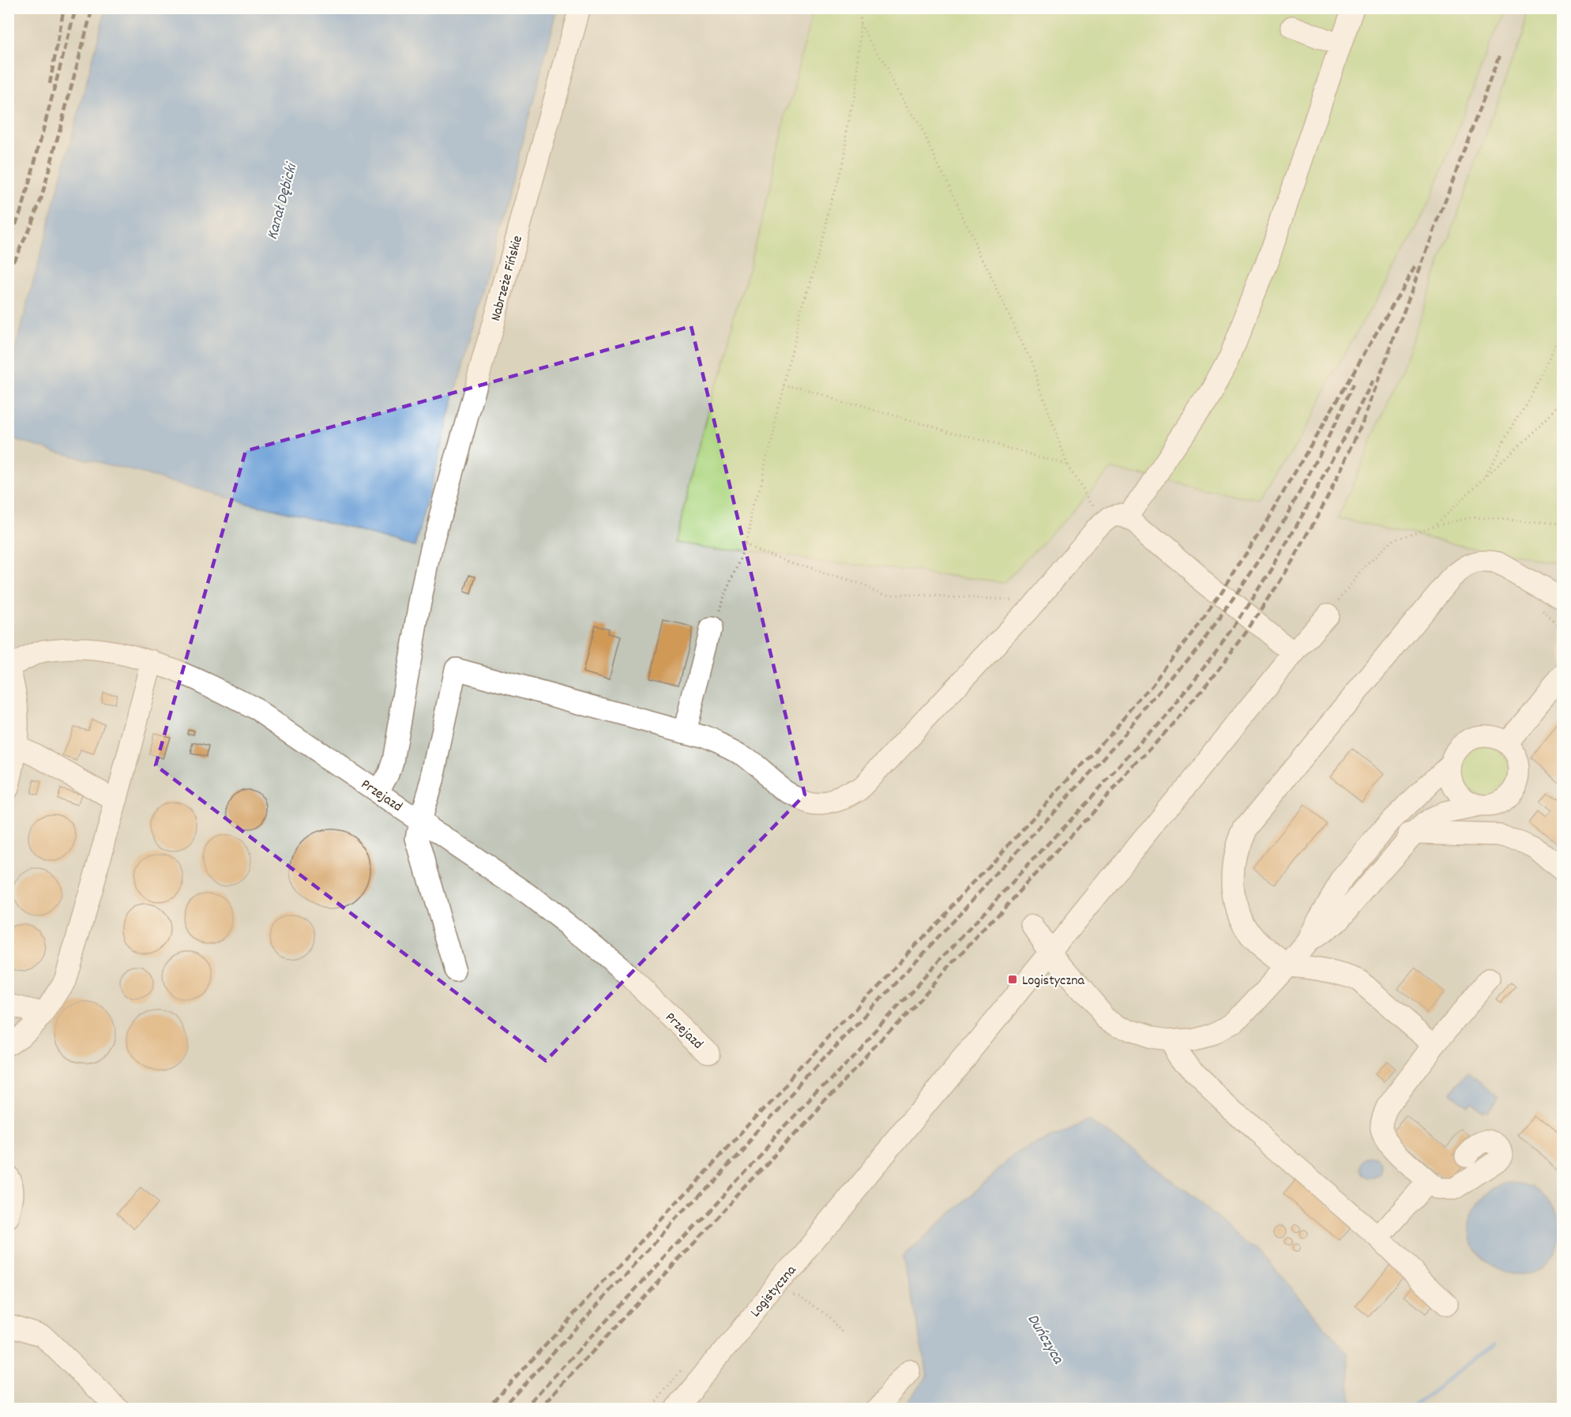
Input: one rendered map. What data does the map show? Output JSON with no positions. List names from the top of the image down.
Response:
{
  "streets": {
    "street": ["Nabrzeże Fińskie", "Przejazd", "Logistyczna"]
  },
  "crossings": [
    ["Nabrzeże Fińskie", "Przejazd"]
  ],
  "water": ["Kanał Dębicki", "Duńczyca"],
  "places": {
    "transit": ["Logistyczna"]
  }
}
